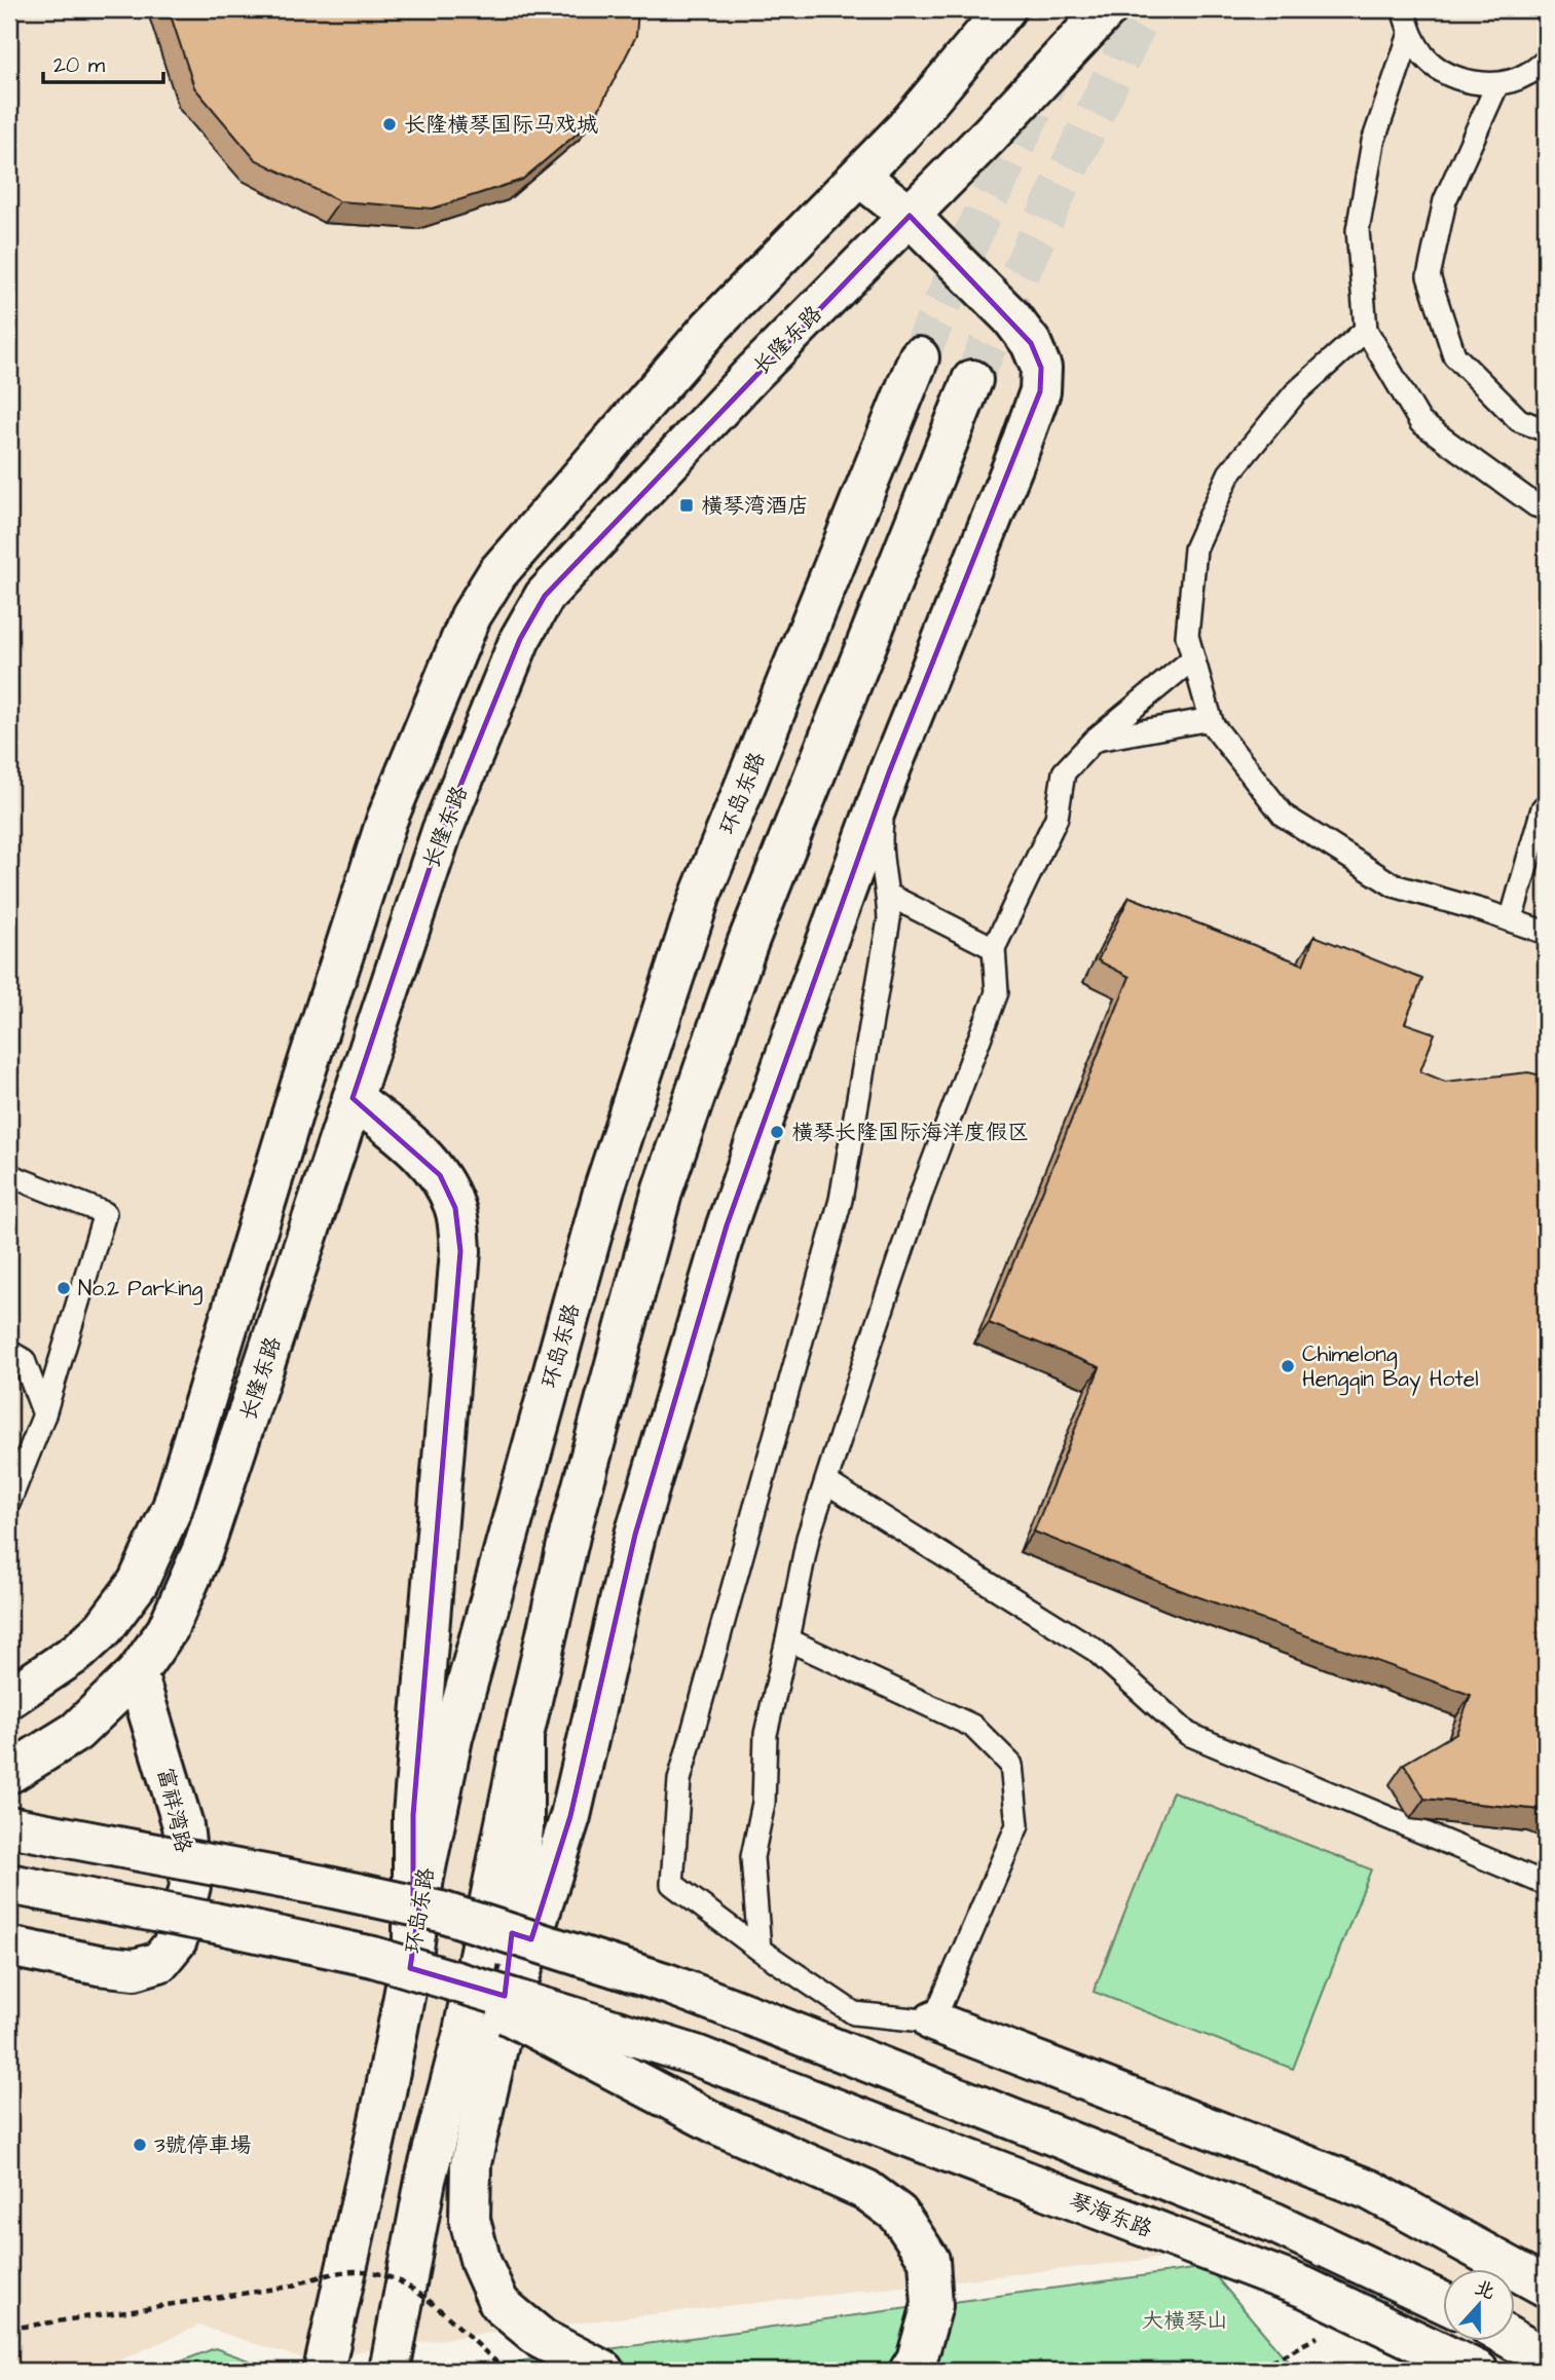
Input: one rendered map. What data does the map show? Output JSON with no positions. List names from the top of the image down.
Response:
{
  "streets": {
    "street": [
      "长隆东路",
      "环岛东路",
      "富祥湾路",
      "琴海东路"
    ]
  },
  "crossings": [
    ["长隆东路", "富祥湾路"],
    ["环岛东路", "琴海东路"]
  ],
  "parks": ["大橫琴山"],
  "places": {
    "other": [
      "长隆横琴国际马戏城",
      "横琴长隆国际海洋度假区",
      "No.2 Parking",
      "Chimelong Hengqin Bay Hotel",
      "3號停車場"
    ],
    "transit": ["横琴湾酒店"]
  },
  "scale_bar": "20 m",
  "north": "top"
}
